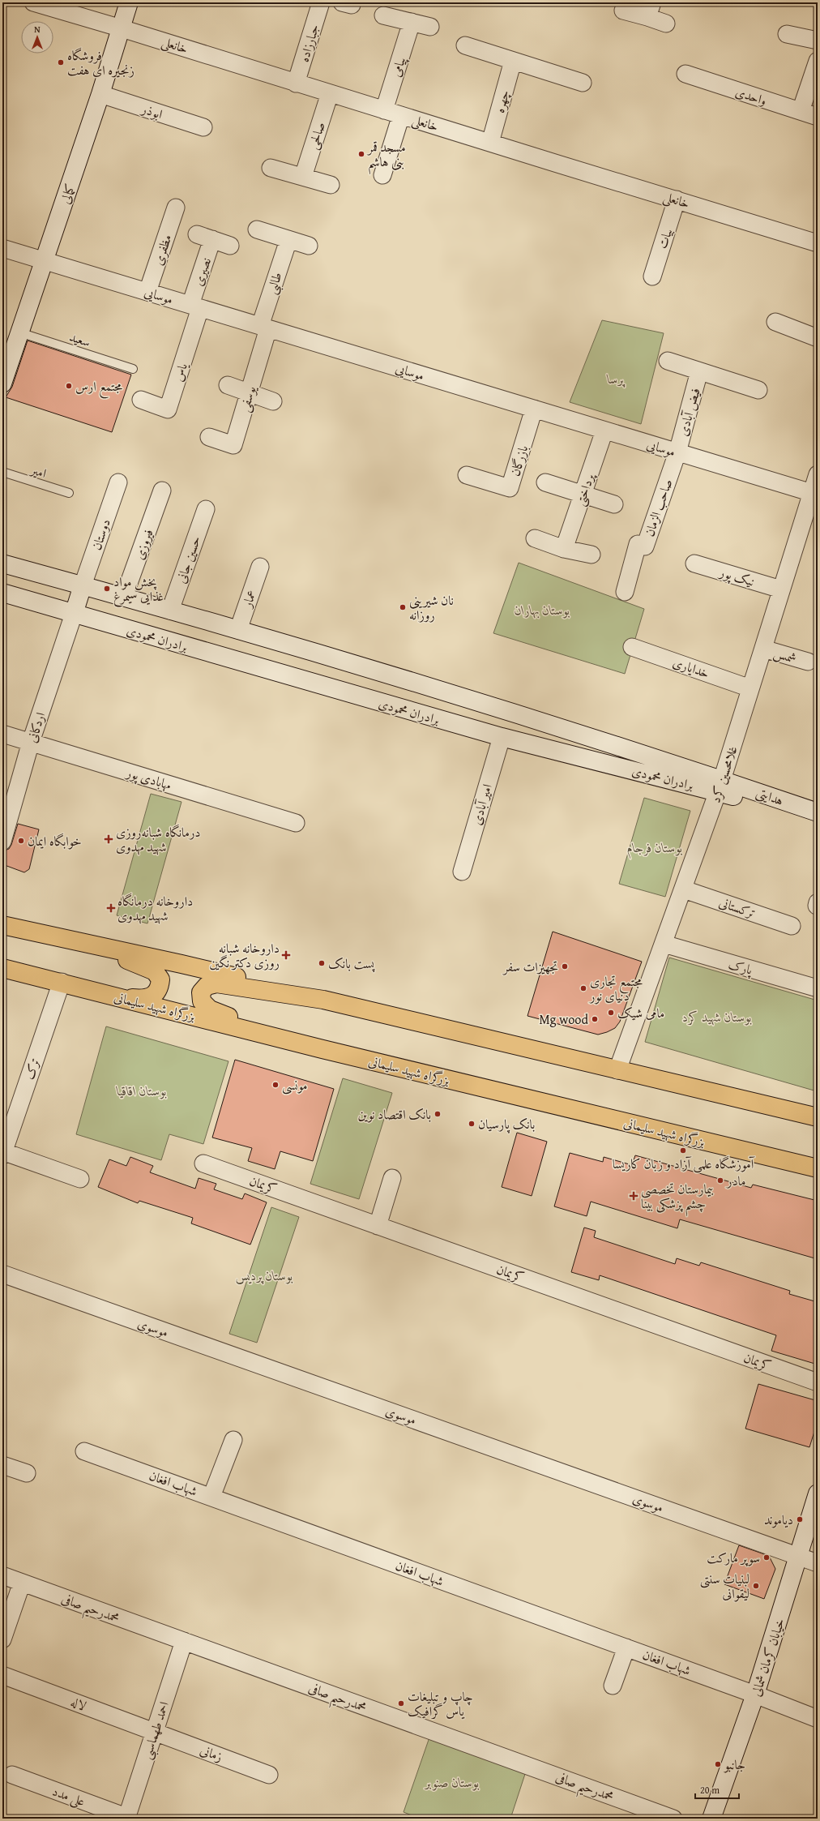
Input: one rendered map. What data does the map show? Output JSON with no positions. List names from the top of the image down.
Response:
{
  "streets": {
    "highway": ["بزرگراه شهید سلیمانی"],
    "main road": [
      "کمالی",
      "برادران محمودی",
      "هدایتی",
      "خیابان کرمان شمالی"
    ],
    "street": [
      "جبارزاده",
      "خانعلی",
      "پیامی",
      "واحدی",
      "چهره",
      "ابوذر",
      "صالحی",
      "بیات",
      "مظفری",
      "نصیری",
      "طالبی",
      "موسایی",
      "یاس",
      "یوسفی",
      "فیض آبادی",
      "بازرگان",
      "پرداختی",
      "صاحب الزمان",
      "دوستان",
      "فیروزی",
      "حسین جانی",
      "نیک پور",
      "عمار",
      "شمس",
      "خدایاری",
      "اردکانی",
      "غلامحسین کرد",
      "مهابادی پور",
      "امیر آبادی",
      "ترکستانی",
      "پارک",
      "ترک",
      "کریمان",
      "موسوی",
      "شهاب افغان",
      "محمدرحیم صافی",
      "لاله",
      "احمد طهماسبی",
      "زمانی",
      "علی مدد"
    ],
    "lane": ["سعید", "امیر"]
  },
  "crossings": [
    ["جبارزاده", "خانعلی"],
    ["خانعلی", "پیامی"],
    ["خانعلی", "چهره"],
    ["خانعلی", "صالحی"],
    ["خانعلی", "کمالی"],
    ["خانعلی", "بیات"],
    ["ابوذر", "کمالی"],
    ["کمالی", "موسایی"],
    ["کمالی", "سعید"],
    ["مظفری", "موسایی"],
    ["نصیری", "موسایی"],
    ["نصیری", "یاس"],
    ["طالبی", "موسایی"],
    ["طالبی", "یوسفی"],
    ["موسایی", "یاس"],
    ["موسایی", "یوسفی"],
    ["موسایی", "فیض آبادی"],
    ["موسایی", "بازرگان"],
    ["موسایی", "پرداختی"],
    ["موسایی", "صاحب الزمان"],
    ["موسایی", "غلامحسین کرد"],
    ["فیض آبادی", "صاحب الزمان"],
    ["دوستان", "برادران محمودی"],
    ["فیروزی", "برادران محمودی"],
    ["حسین جانی", "برادران محمودی"],
    ["نیک پور", "غلامحسین کرد"],
    ["عمار", "برادران محمودی"],
    ["برادران محمودی", "اردکانی"],
    ["برادران محمودی", "غلامحسین کرد"],
    ["برادران محمودی", "هدایتی"],
    ["برادران محمودی", "امیر آبادی"],
    ["شمس", "غلامحسین کرد"],
    ["خدایاری", "غلامحسین کرد"],
    ["اردکانی", "مهابادی پور"],
    ["غلامحسین کرد", "هدایتی"],
    ["غلامحسین کرد", "ترکستانی"],
    ["غلامحسین کرد", "پارک"],
    ["بزرگراه شهید سلیمانی", "ترک"],
    ["موسوی", "خیابان کرمان شمالی"],
    ["شهاب افغان", "خیابان کرمان شمالی"],
    ["محمدرحیم صافی", "احمد طهماسبی"],
    ["لاله", "احمد طهماسبی"],
    ["لاله", "زمانی"],
    ["احمد طهماسبی", "زمانی"],
    ["احمد طهماسبی", "علی مدد"]
  ],
  "parks": [
    "پرسا",
    "بوستان بهاران",
    "بوستان فرجام",
    "بوستان شهید کرد",
    "بوستان اقاقیا",
    "بوستان پردیس",
    "بوستان صنوبر"
  ],
  "places": {
    "other": [
      "فروشگاه زنجیره ای هفت",
      "مسجد قمر بنی هاشم",
      "مجتمع ارس",
      "پخش مواد غذایی سیمرغ",
      "نان شیرینی روزانه",
      "خوابگاه ایمان",
      "پست بانک",
      "تجهیزات سفر",
      "مجتمع تجاری دنیای نور",
      "مامی شیک",
      "Mg wood",
      "مونسی",
      "بانک اقتصاد نوین",
      "بانک پارسیان",
      "آموزشگاه علمی آزاد و زبان کاریسا",
      "مادر",
      "دیاموند",
      "سوپر مارکت",
      "لبنیات سنتی لیقوانی",
      "چاپ و تبلیغات یاس گرافیک",
      "جانبو"
    ],
    "health": [
      "درمانگاه شبانه‌روزی شهید مهدوی",
      "داروخانه درمانگاه شهید مهدوی",
      "داروخانه شبانه روزی دکتر نگین",
      "بیمارستان تخصصی چشم پزشکی بینا"
    ]
  },
  "scale_bar": "20 m",
  "north": "top"
}
